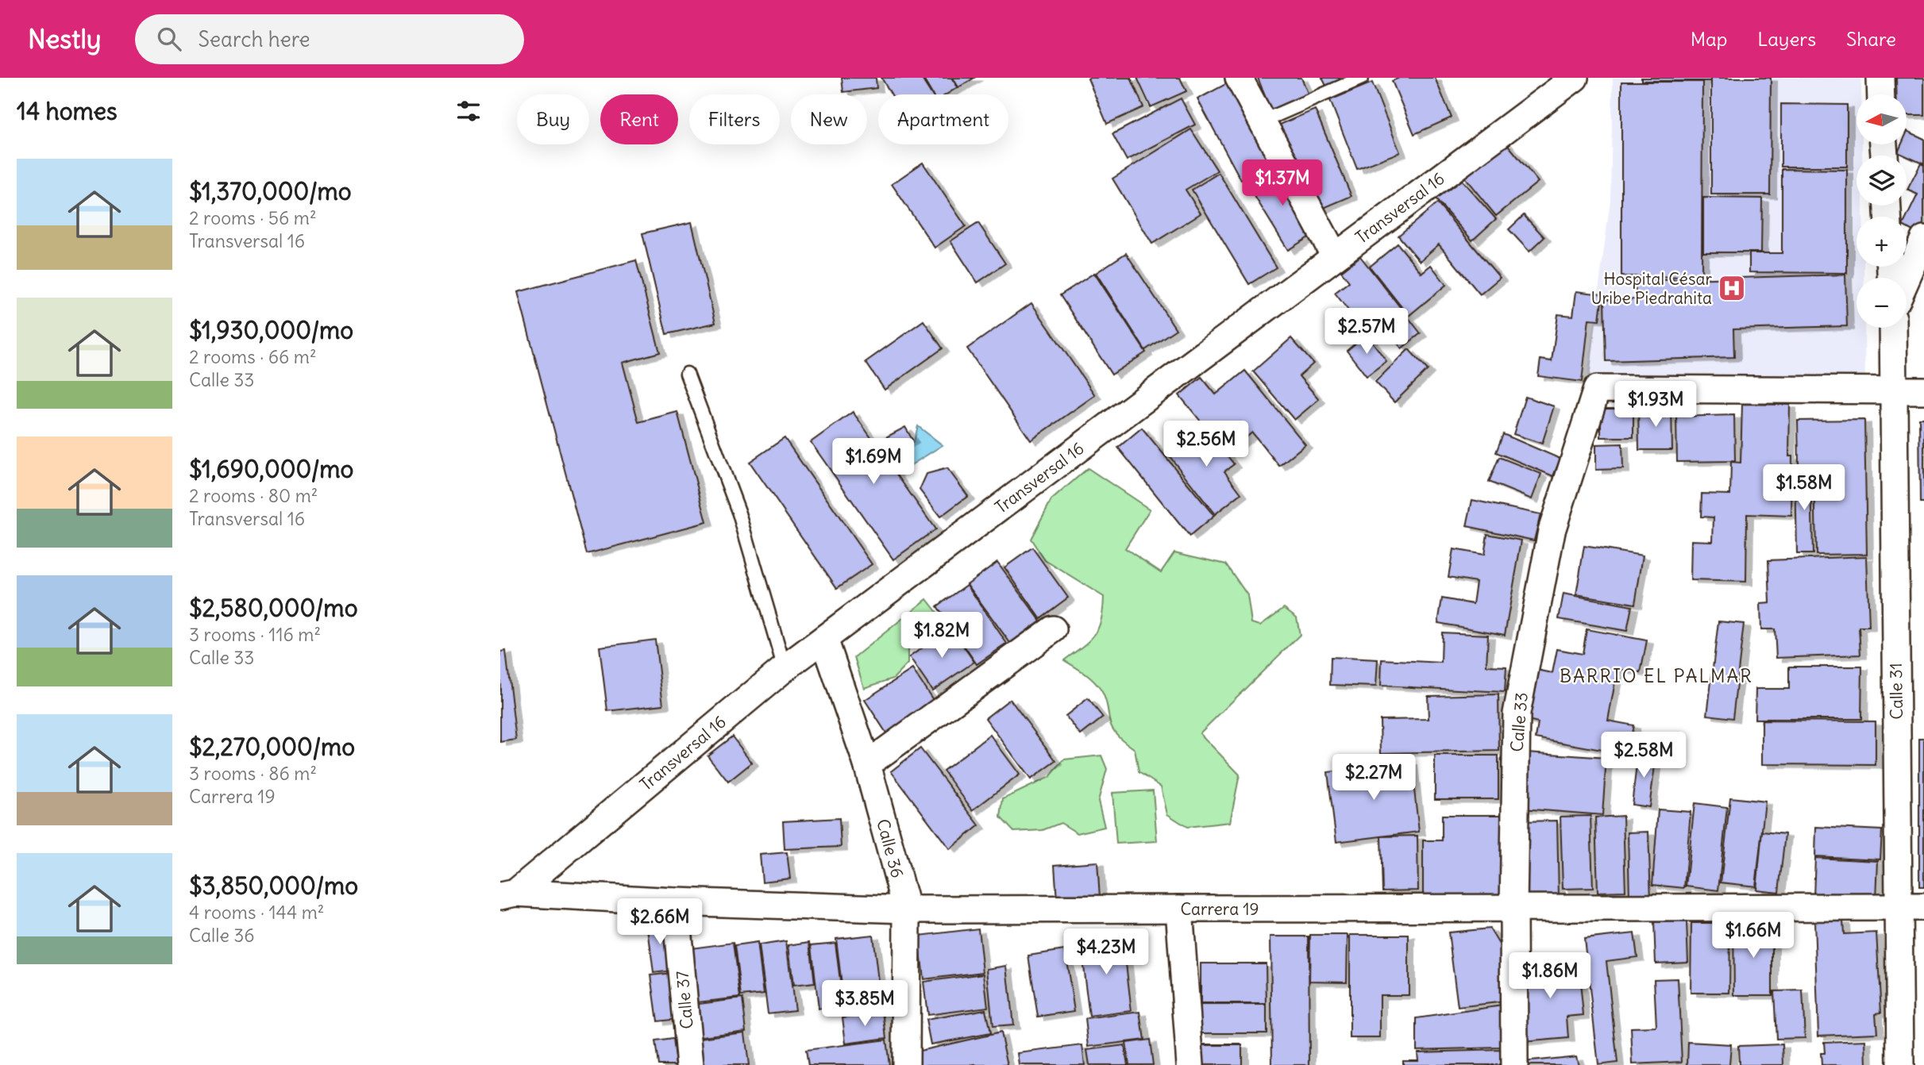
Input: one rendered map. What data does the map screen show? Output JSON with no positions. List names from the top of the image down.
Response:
{
  "streets": {
    "street": [
      "Transversal 16",
      "Calle 31",
      "Calle 33",
      "Calle 36",
      "Carrera 19",
      "Calle 37"
    ]
  },
  "crossings": [
    ["Transversal 16", "Calle 36"],
    ["Transversal 16", "Carrera 19"],
    ["Calle 31", "Calle 33"],
    ["Calle 31", "Carrera 19"],
    ["Calle 33", "Carrera 19"],
    ["Calle 36", "Carrera 19"],
    ["Carrera 19", "Calle 37"]
  ],
  "districts": ["BARRIO EL PALMAR"],
  "places": {
    "hospital": ["Hospital César Uribe Piedrahita"]
  },
  "north": "left",
  "page": {
    "header": "Nestly",
    "search": "Search here",
    "nav": ["Map", "Layers", "Share"],
    "heading": "14 homes",
    "map_buttons": ["+", "−"],
    "chip": [
      "Buy",
      "Rent",
      "Filters",
      "New",
      "Apartment"
    ],
    "list": [
      {
        "name": "$1,370,000/mo",
        "note": "2 rooms · 56 m² · Transversal 16"
      },
      {
        "name": "$1,930,000/mo",
        "note": "2 rooms · 66 m² · Calle 33"
      },
      {
        "name": "$1,690,000/mo",
        "note": "2 rooms · 80 m² · Transversal 16"
      },
      {
        "name": "$2,580,000/mo",
        "note": "3 rooms · 116 m² · Calle 33"
      },
      {
        "name": "$2,270,000/mo",
        "note": "3 rooms · 86 m² · Carrera 19"
      },
      {
        "name": "$3,850,000/mo",
        "note": "4 rooms · 144 m² · Calle 36"
      }
    ],
    "price": [
      "$1.37M",
      "$2.57M",
      "$1.93M",
      "$2.56M",
      "$1.69M",
      "$1.58M",
      "$1.82M",
      "$2.58M",
      "$2.27M",
      "$2.66M",
      "$1.66M",
      "$4.23M",
      "$1.86M",
      "$3.85M"
    ]
  }
}
